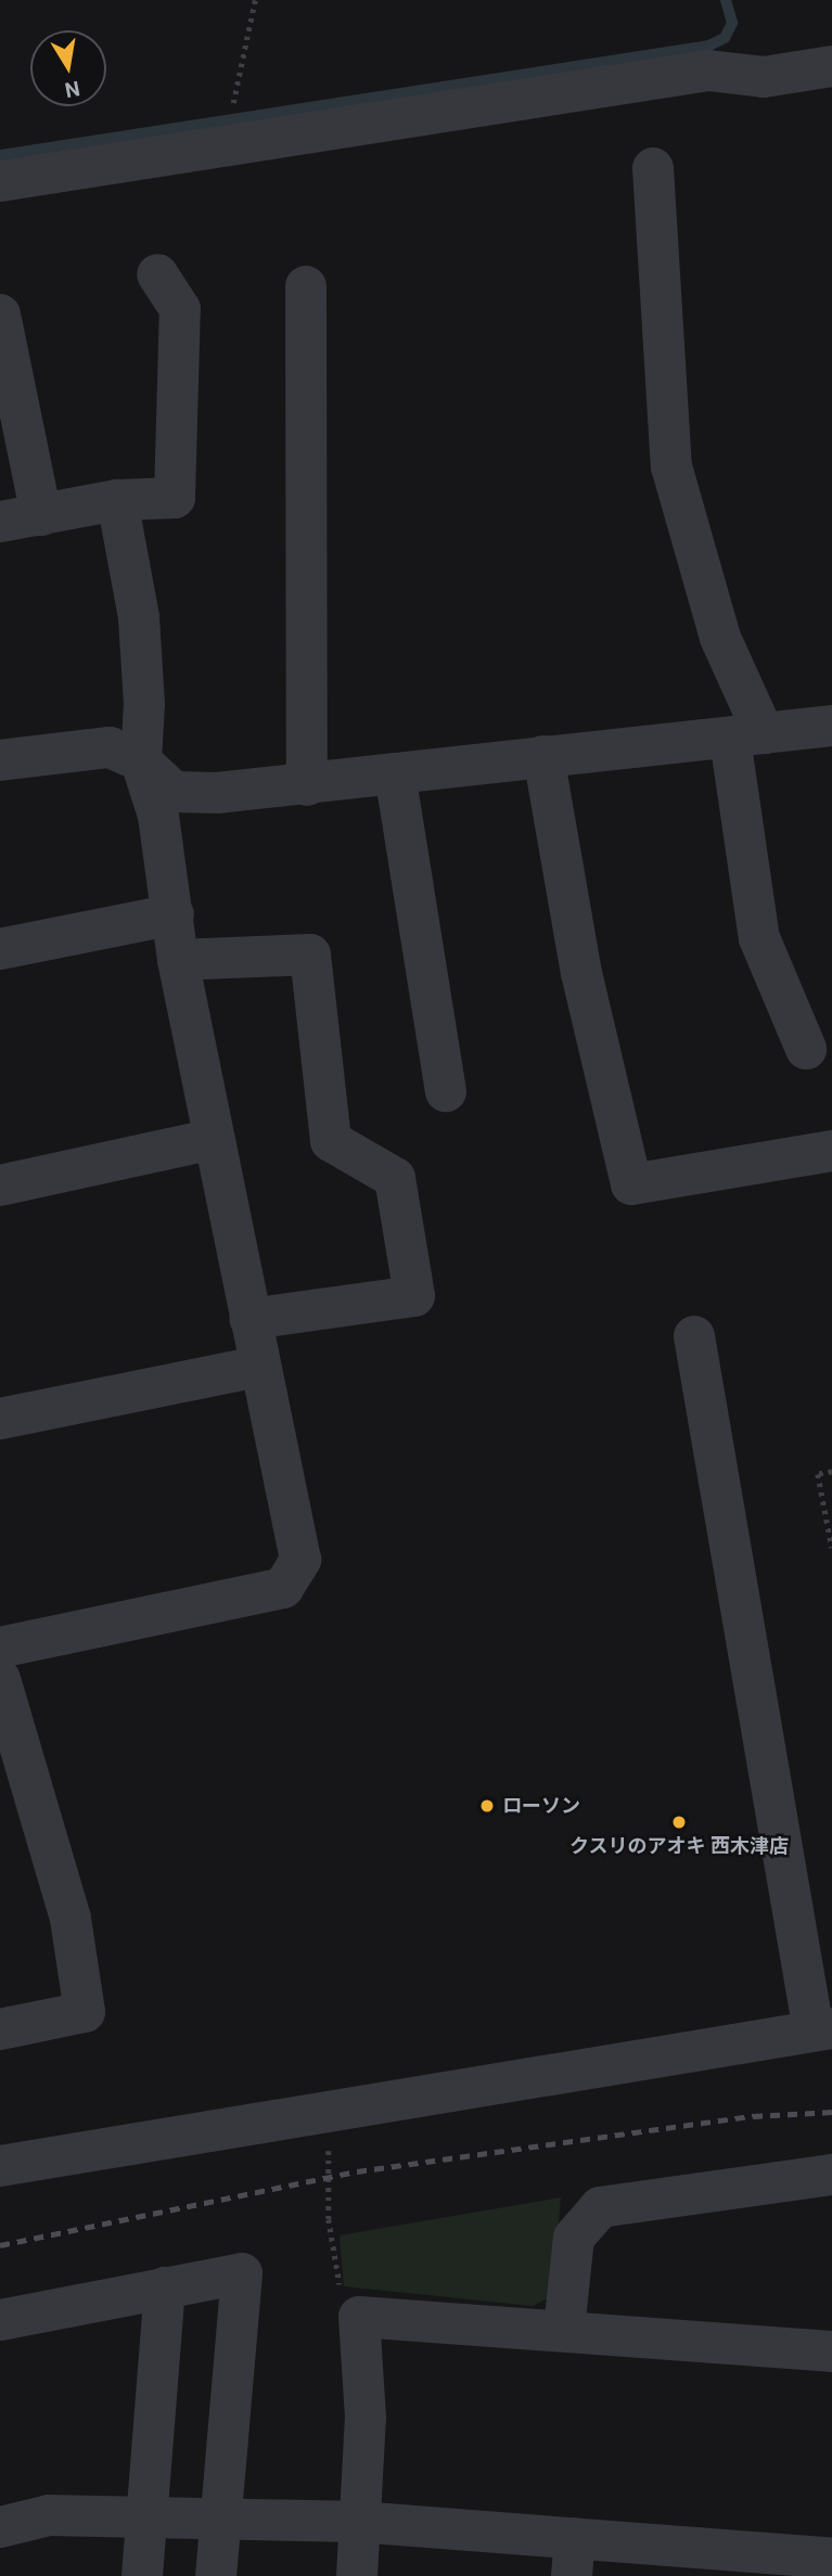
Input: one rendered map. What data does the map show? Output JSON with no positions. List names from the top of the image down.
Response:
{
  "places": ["ローソン", "クスリのアオキ 西木津店"],
  "north": "bottom"
}
